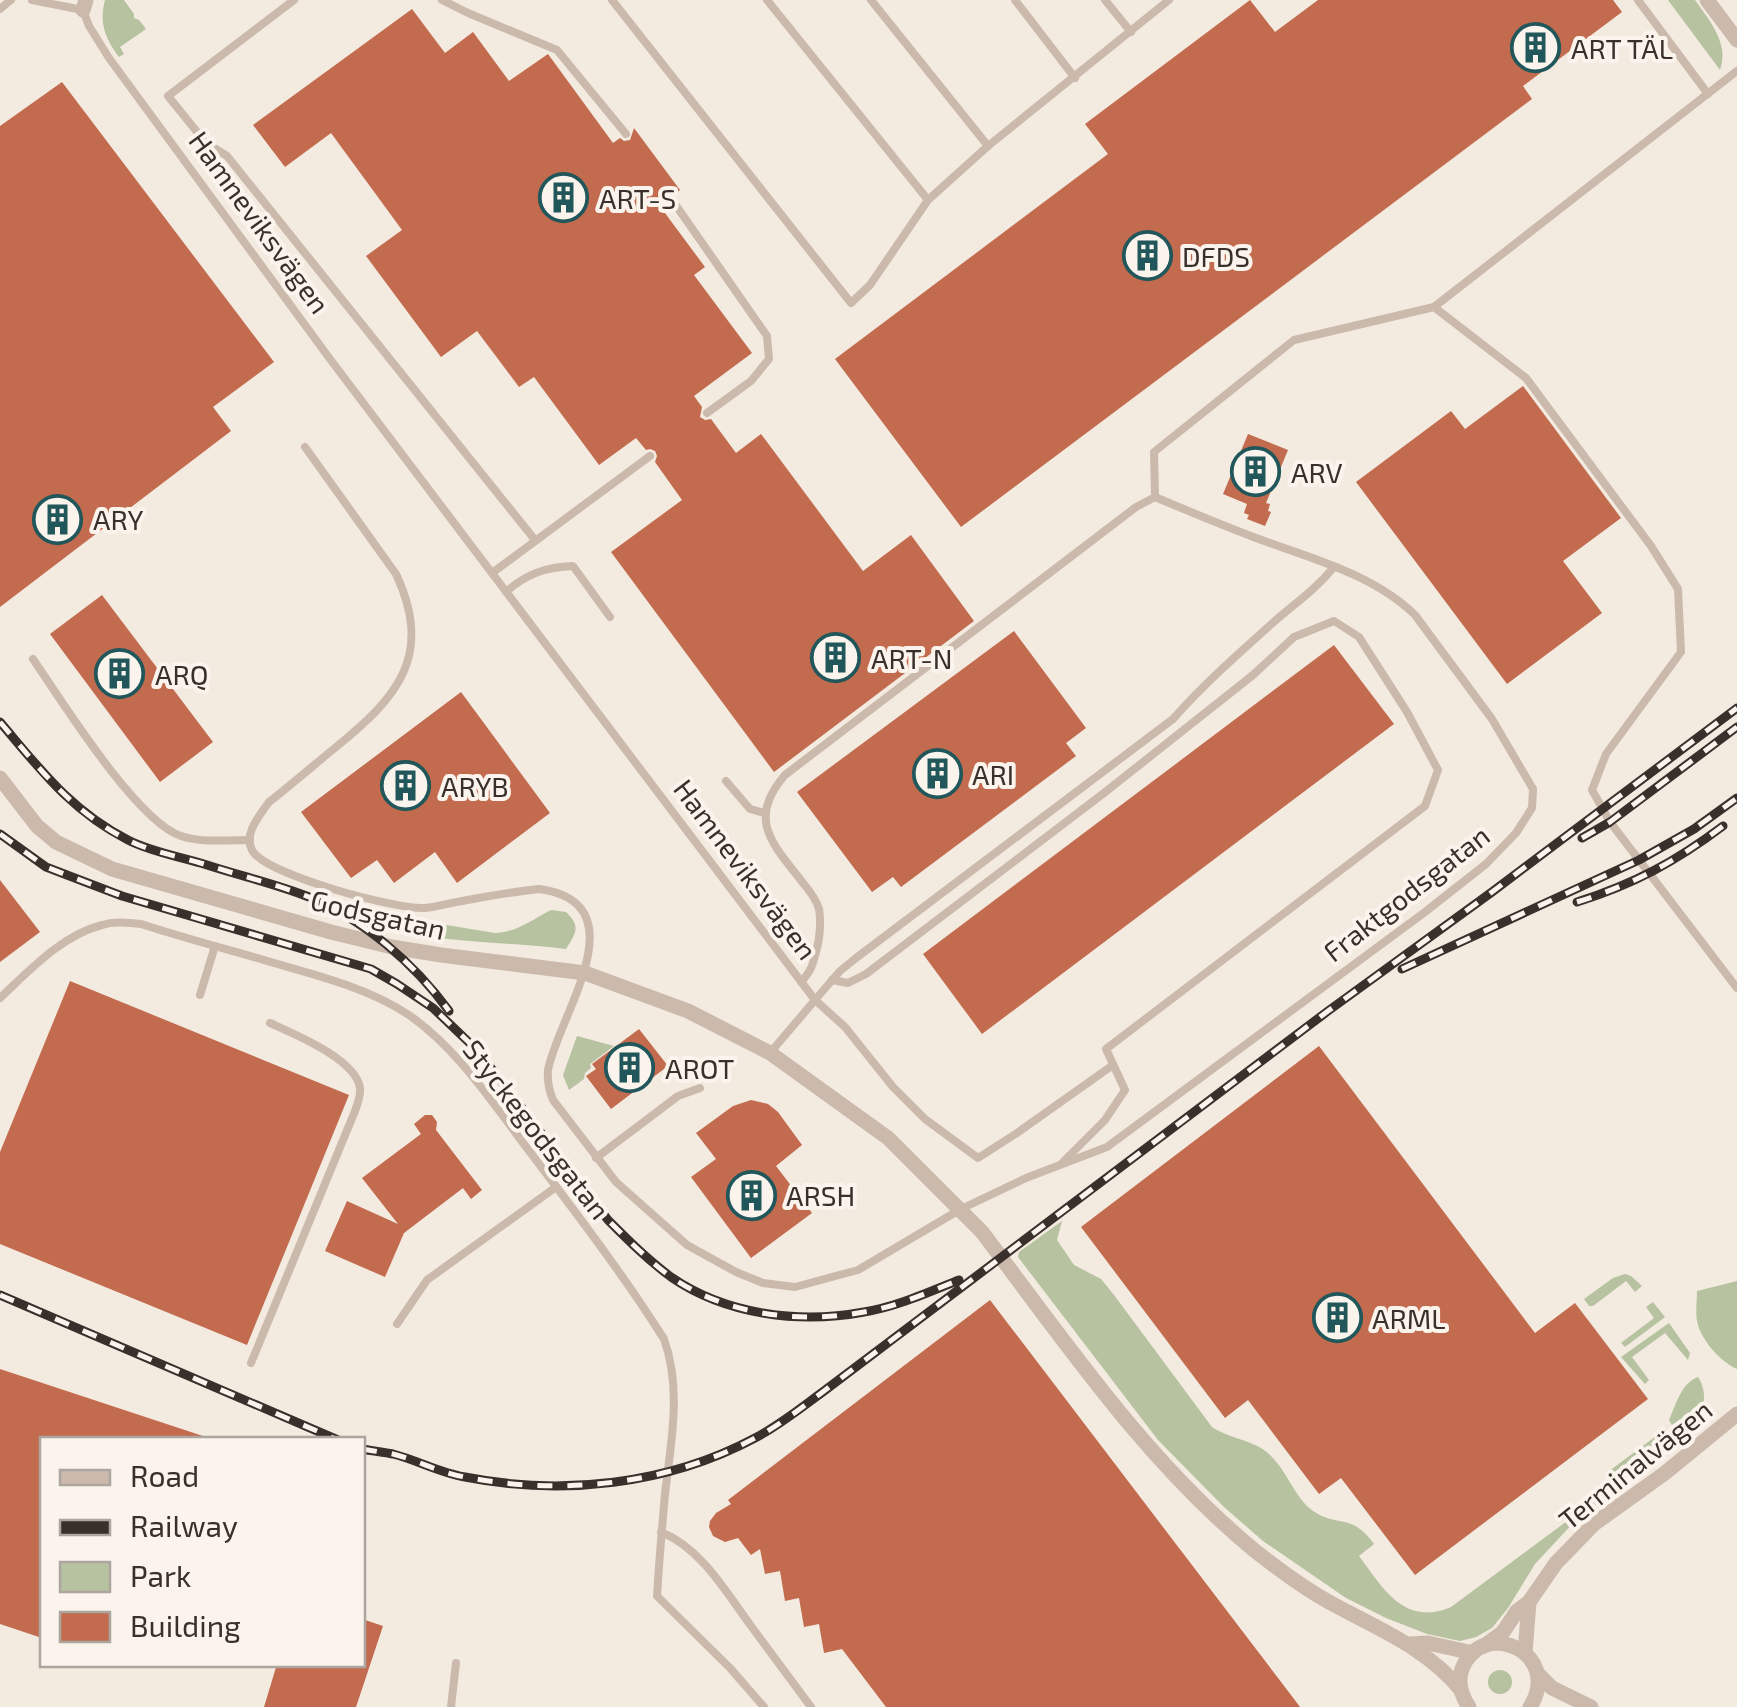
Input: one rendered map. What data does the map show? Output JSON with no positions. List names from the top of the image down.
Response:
{
  "streets": {
    "street": ["Godsgatan", "Terminalvägen"],
    "lane": ["Hamneviksvägen", "Fraktgodsgatan", "Styckegodsgatan"]
  },
  "crossings": [
    ["Hamneviksvägen", "Godsgatan"],
    ["Fraktgodsgatan", "Godsgatan"]
  ],
  "places": {
    "building": [
      "ART TÄL",
      "ART-S",
      "DFDS",
      "ARV",
      "ARY",
      "ART-N",
      "ARQ",
      "ARI",
      "ARYB",
      "AROT",
      "ARSH",
      "ARML"
    ]
  },
  "legend": [
    "Road",
    "Railway",
    "Park",
    "Building"
  ]
}
